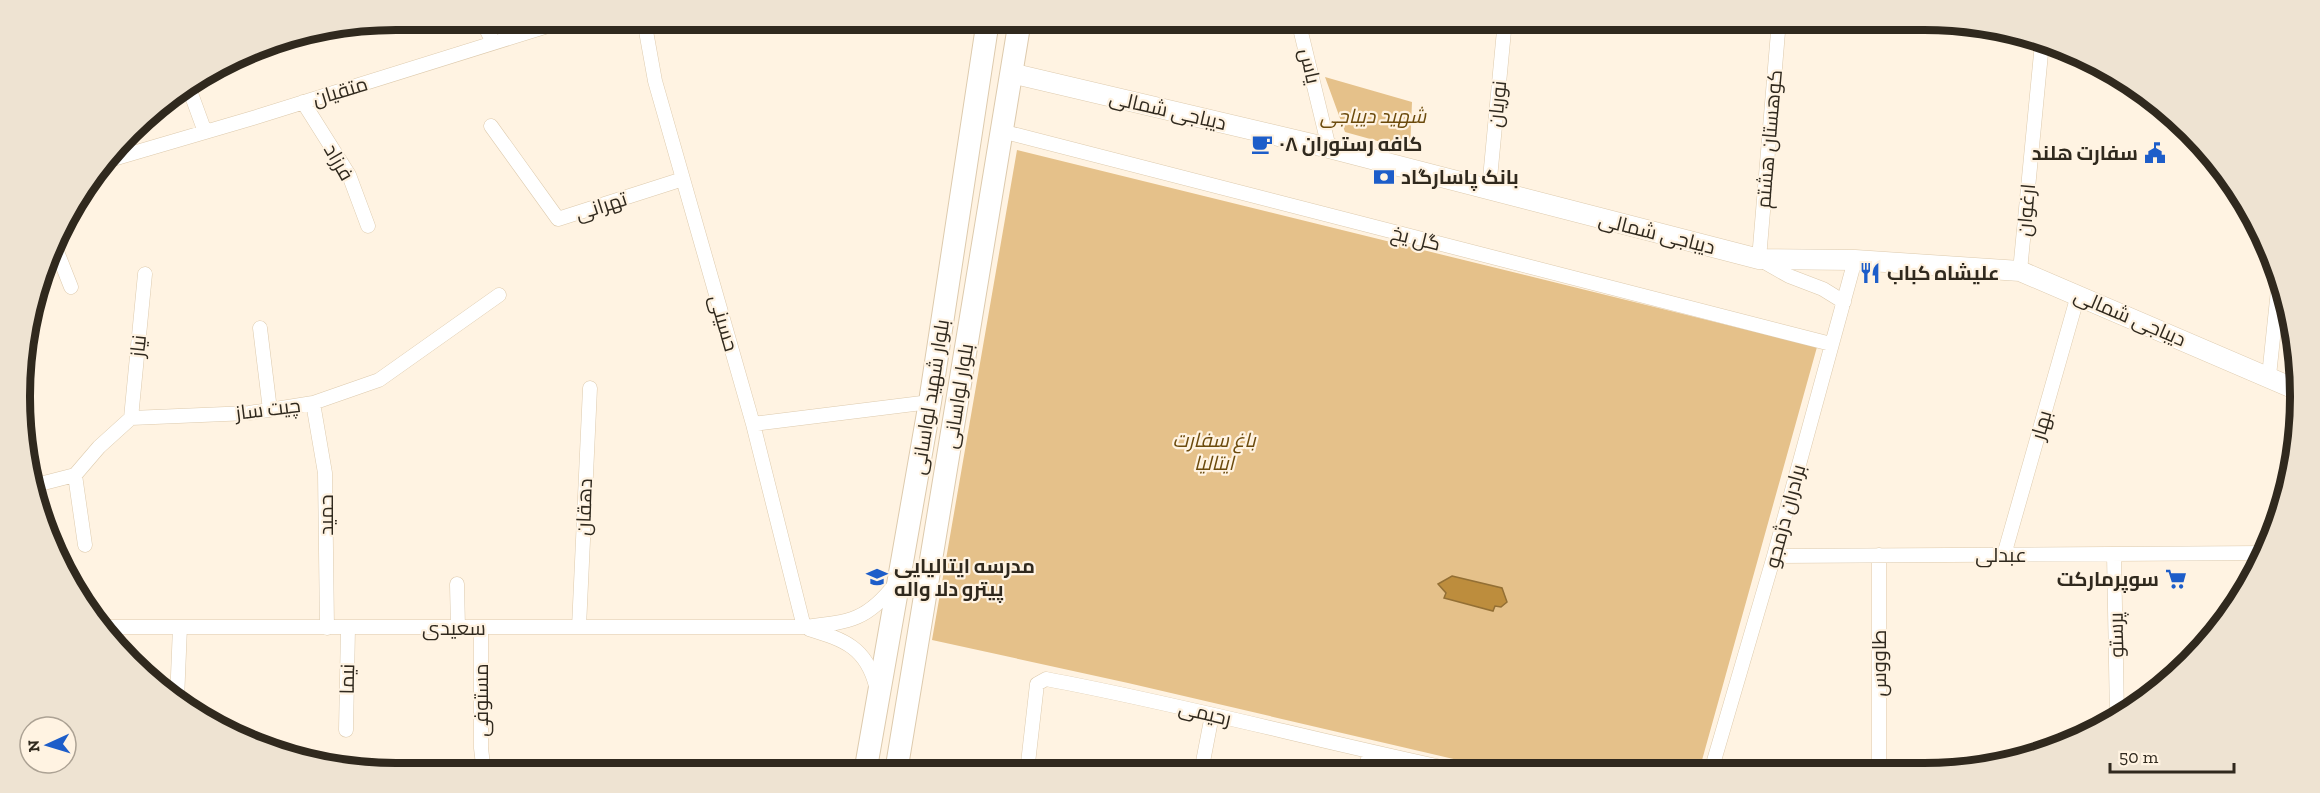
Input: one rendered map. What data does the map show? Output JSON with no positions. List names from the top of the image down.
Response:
{
  "streets": {
    "main road": ["دیباجی شمالی", "بلوار لواسانی", "بلوار شهید لواسانی"],
    "street": [
      "یاس",
      "متقیان",
      "نوریان",
      "کوهستان هشتم",
      "فرزاد",
      "تهرانی",
      "ارغوان",
      "گل یخ",
      "حسینی",
      "نیاز",
      "چیت ساز",
      "بهار",
      "دهقان",
      "حمید",
      "برادران دژمجو",
      "عبدلی",
      "سعیدی",
      "پرستو",
      "طاووس",
      "نیما",
      "مستوفی",
      "رحیمی"
    ]
  },
  "crossings": [
    ["یاس", "دیباجی شمالی"],
    ["متقیان", "فرزاد"],
    ["نوریان", "دیباجی شمالی"],
    ["دیباجی شمالی", "کوهستان هشتم"],
    ["دیباجی شمالی", "ارغوان"],
    ["دیباجی شمالی", "بلوار لواسانی"],
    ["دیباجی شمالی", "بهار"],
    ["دیباجی شمالی", "برادران دژمجو"],
    ["تهرانی", "حسینی"],
    ["گل یخ", "بلوار لواسانی"],
    ["گل یخ", "برادران دژمجو"],
    ["حسینی", "سعیدی"],
    ["نیاز", "چیت ساز"],
    ["بلوار شهید لواسانی", "سعیدی"],
    ["چیت ساز", "حمید"],
    ["بهار", "عبدلی"],
    ["دهقان", "سعیدی"],
    ["حمید", "سعیدی"],
    ["برادران دژمجو", "عبدلی"],
    ["عبدلی", "پرستو"],
    ["عبدلی", "طاووس"],
    ["سعیدی", "نیما"],
    ["سعیدی", "مستوفی"]
  ],
  "parks": ["شهید دیباجی", "باغ سفارت ایتالیا"],
  "places": {
    "cafe": ["کافه رستوران ٠٨"],
    "public building": ["سفارت هلند"],
    "bank": ["بانک پاسارگاد"],
    "restaurant": ["علیشاه کباب"],
    "school or university": ["مدرسه ایتالیایی پیترو دلا واله"],
    "supermarket": ["سوپرمارکت"]
  },
  "scale_bar": "50 m",
  "north": "left"
}
